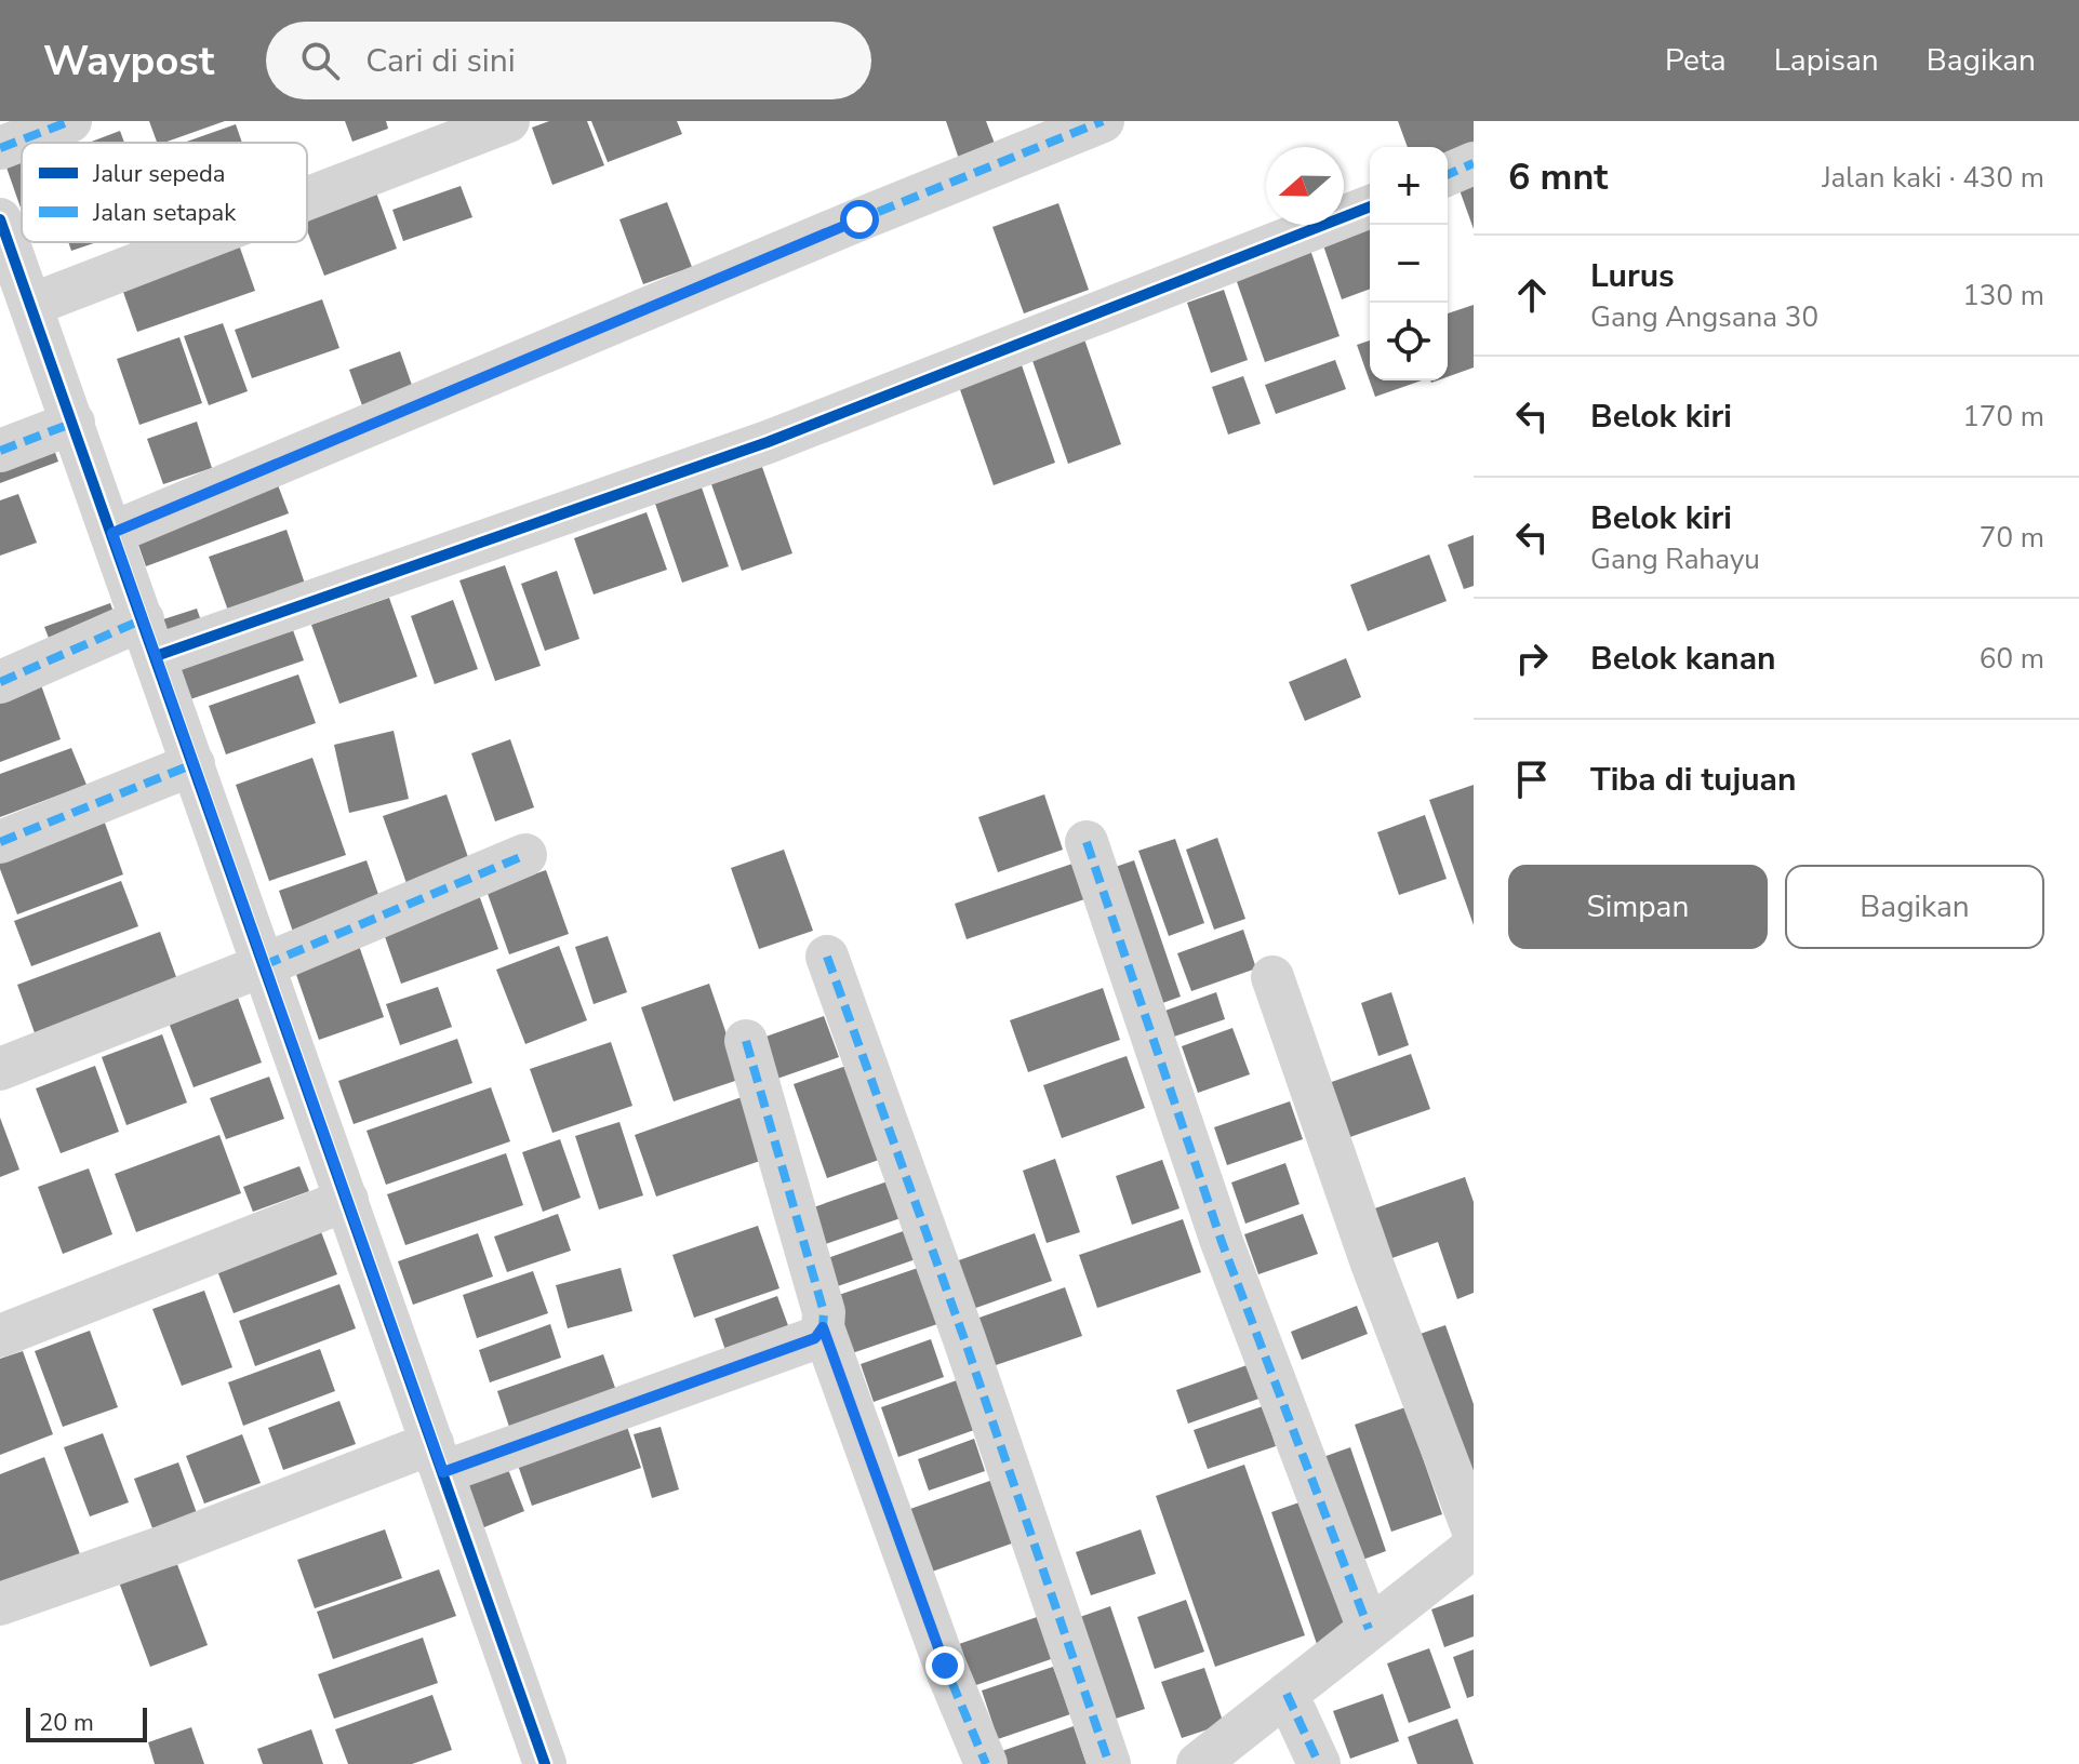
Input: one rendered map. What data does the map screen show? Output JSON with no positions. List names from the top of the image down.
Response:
{
  "legend": ["Jalur sepeda", "Jalan setapak"],
  "scale_bar": "20 m",
  "north": "left",
  "page": {
    "header": "Waypost",
    "search": "Cari di sini",
    "nav": ["Peta", "Lapisan", "Bagikan"],
    "heading": ["6 mnt", "Jalan kaki · 430 m"],
    "map_buttons": ["+", "−"],
    "list": [
      ["Lurus", "Gang Angsana 30", "130 m"],
      ["Belok kiri", "170 m"],
      ["Belok kiri", "Gang Rahayu", "70 m"],
      ["Belok kanan", "60 m"],
      "Tiba di tujuan"
    ],
    "buttons": ["Simpan", "Bagikan"],
    "scale": "20 m"
  }
}
